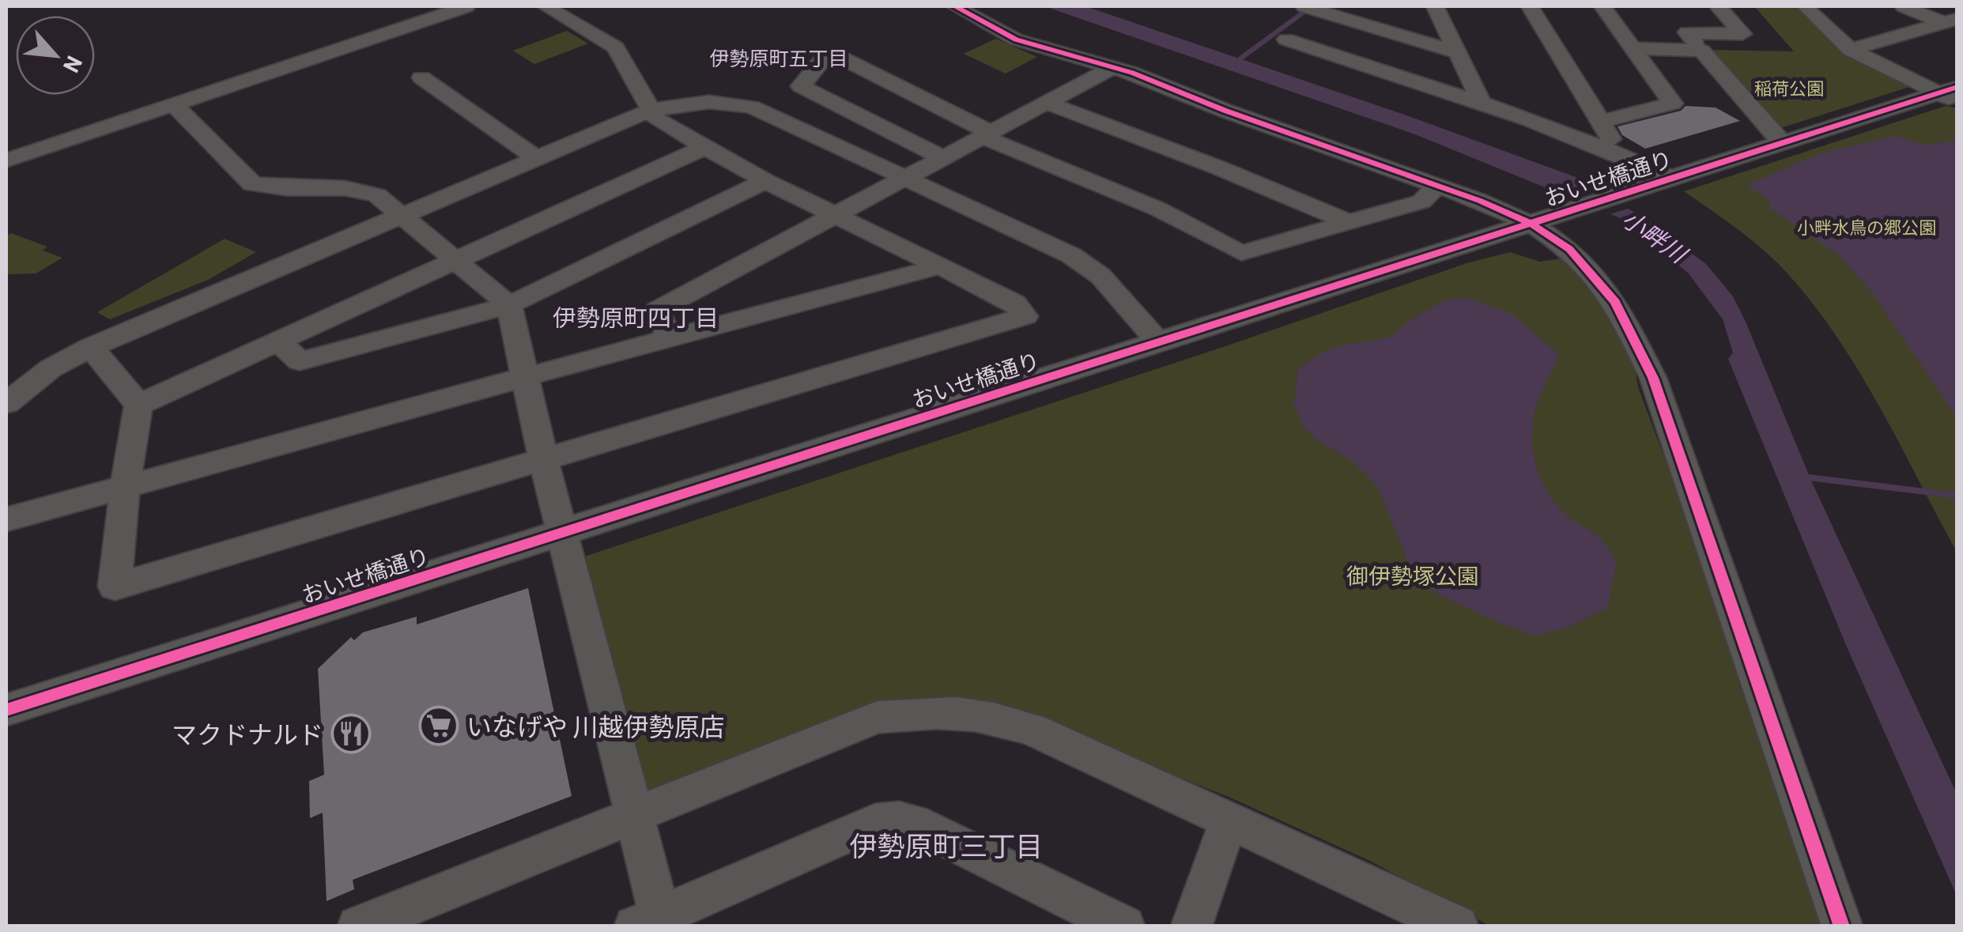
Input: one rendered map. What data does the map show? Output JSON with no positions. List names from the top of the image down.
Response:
{
  "streets": {
    "street": ["おいせ橋通り"]
  },
  "districts": ["伊勢原町五丁目", "伊勢原町四丁目", "伊勢原町三丁目"],
  "water": ["小畔川"],
  "parks": ["稲荷公園", "小畔水鳥の郷公園", "御伊勢塚公園"],
  "places": {
    "supermarket": ["いなげや 川越伊勢原店"],
    "restaurant": ["マクドナルド"]
  },
  "north": "bottom right"
}
